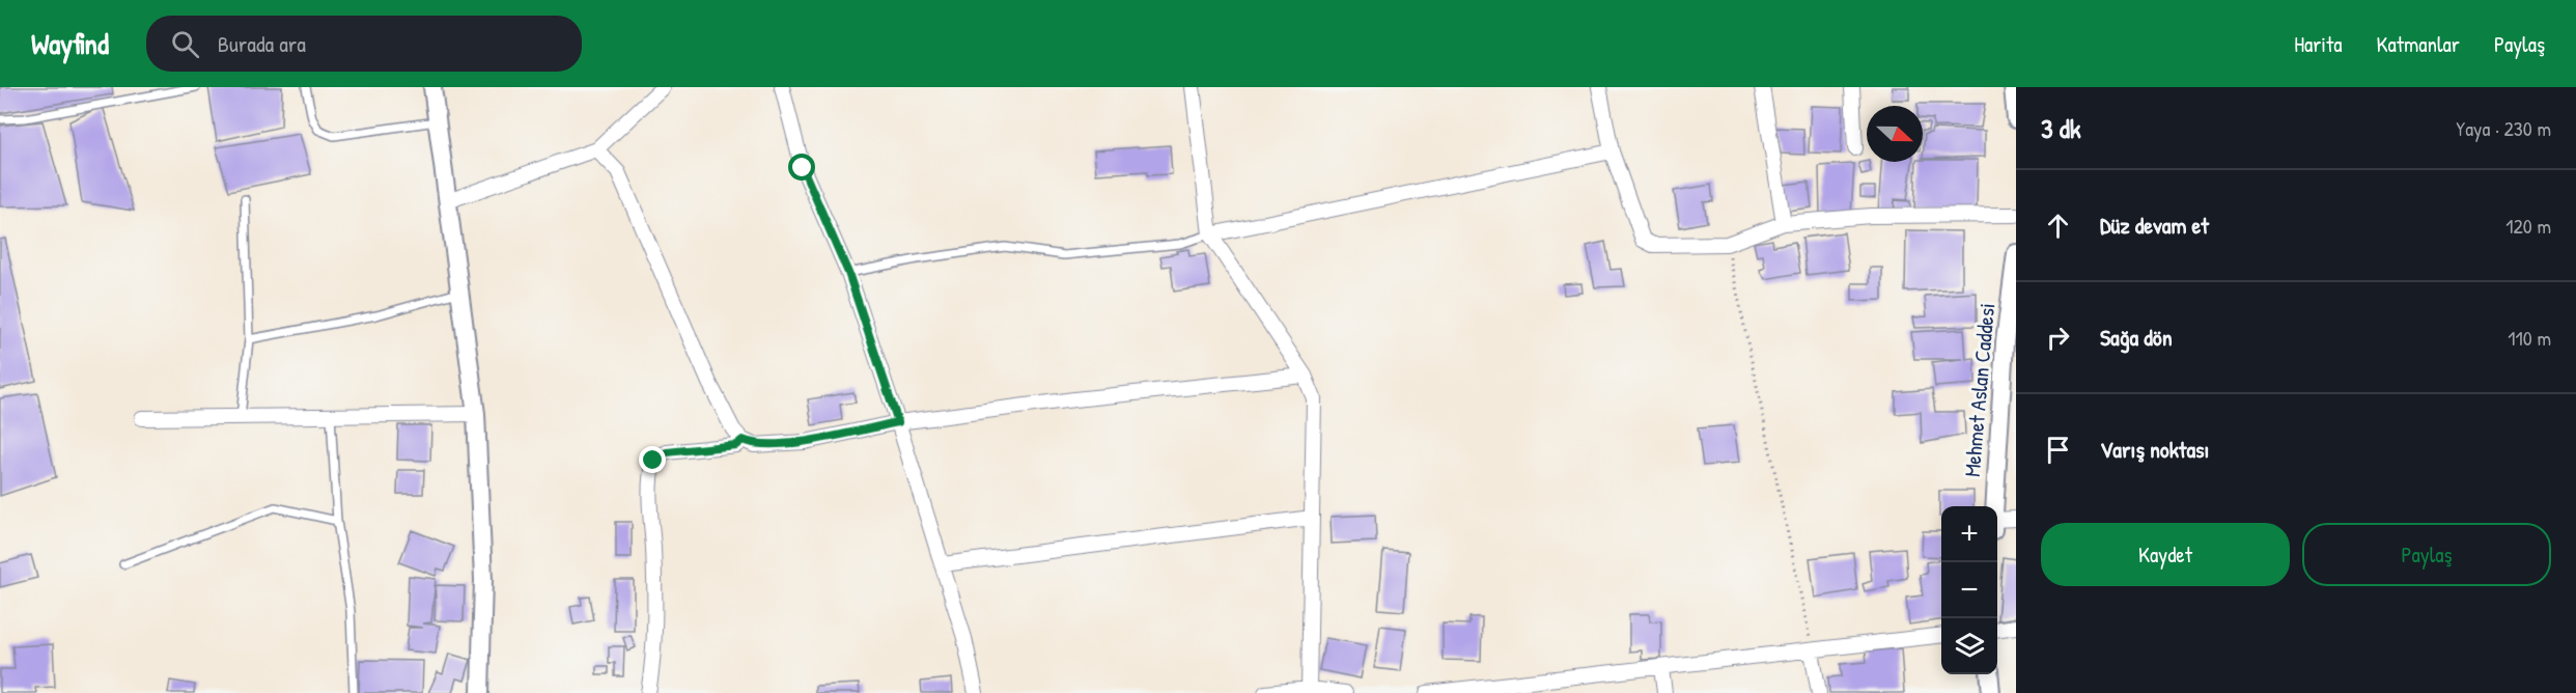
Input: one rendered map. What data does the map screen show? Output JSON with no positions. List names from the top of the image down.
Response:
{
  "streets": {
    "street": ["Mehmet Aslan Caddesi"]
  },
  "north": "right",
  "page": {
    "header": "Wayfind",
    "search": "Burada ara",
    "nav": ["Harita", "Katmanlar", "Paylaş"],
    "heading": ["3 dk", "Yaya · 230 m"],
    "list": [
      ["Düz devam et", "120 m"],
      ["Sağa dön", "110 m"],
      "Varış noktası"
    ],
    "buttons": ["Kaydet", "Paylaş"],
    "map_buttons": ["+", "−"]
  }
}
